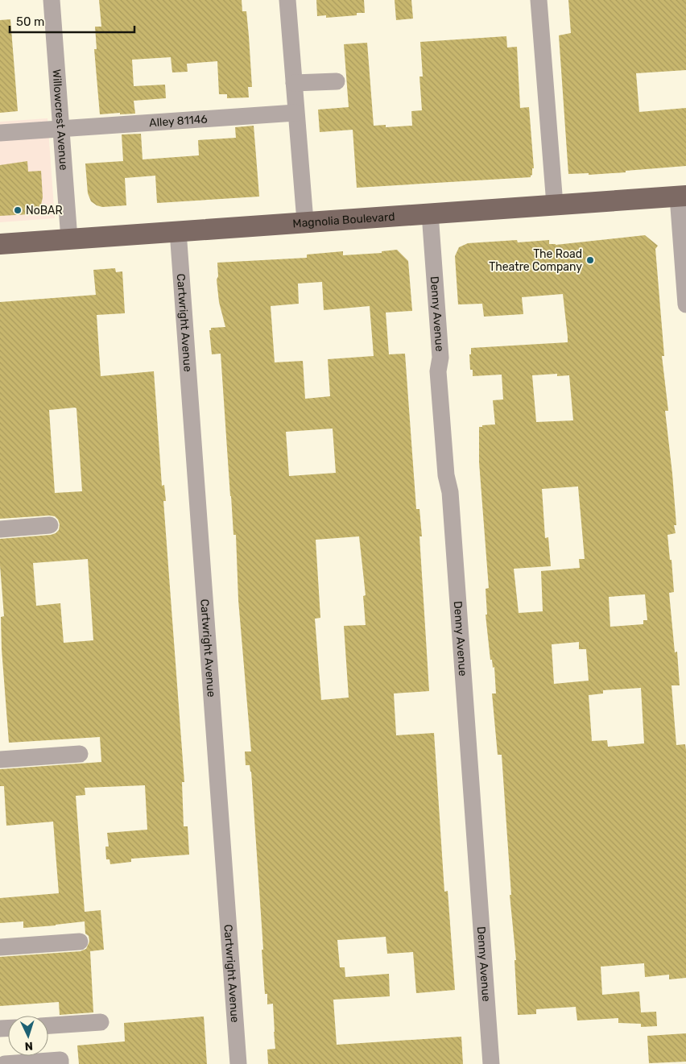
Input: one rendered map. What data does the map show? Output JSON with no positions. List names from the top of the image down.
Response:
{
  "streets": {
    "main road": ["Magnolia Boulevard"],
    "street": [
      "Willowcrest Avenue",
      "Alley 81146",
      "Denny Avenue",
      "Cartwright Avenue"
    ]
  },
  "crossings": [
    ["Willowcrest Avenue", "Alley 81146"],
    ["Willowcrest Avenue", "Magnolia Boulevard"],
    ["Magnolia Boulevard", "Denny Avenue"],
    ["Magnolia Boulevard", "Cartwright Avenue"]
  ],
  "places": ["NoBAR", "The Road Theatre Company"],
  "scale_bar": "50 m",
  "north": "bottom"
}
